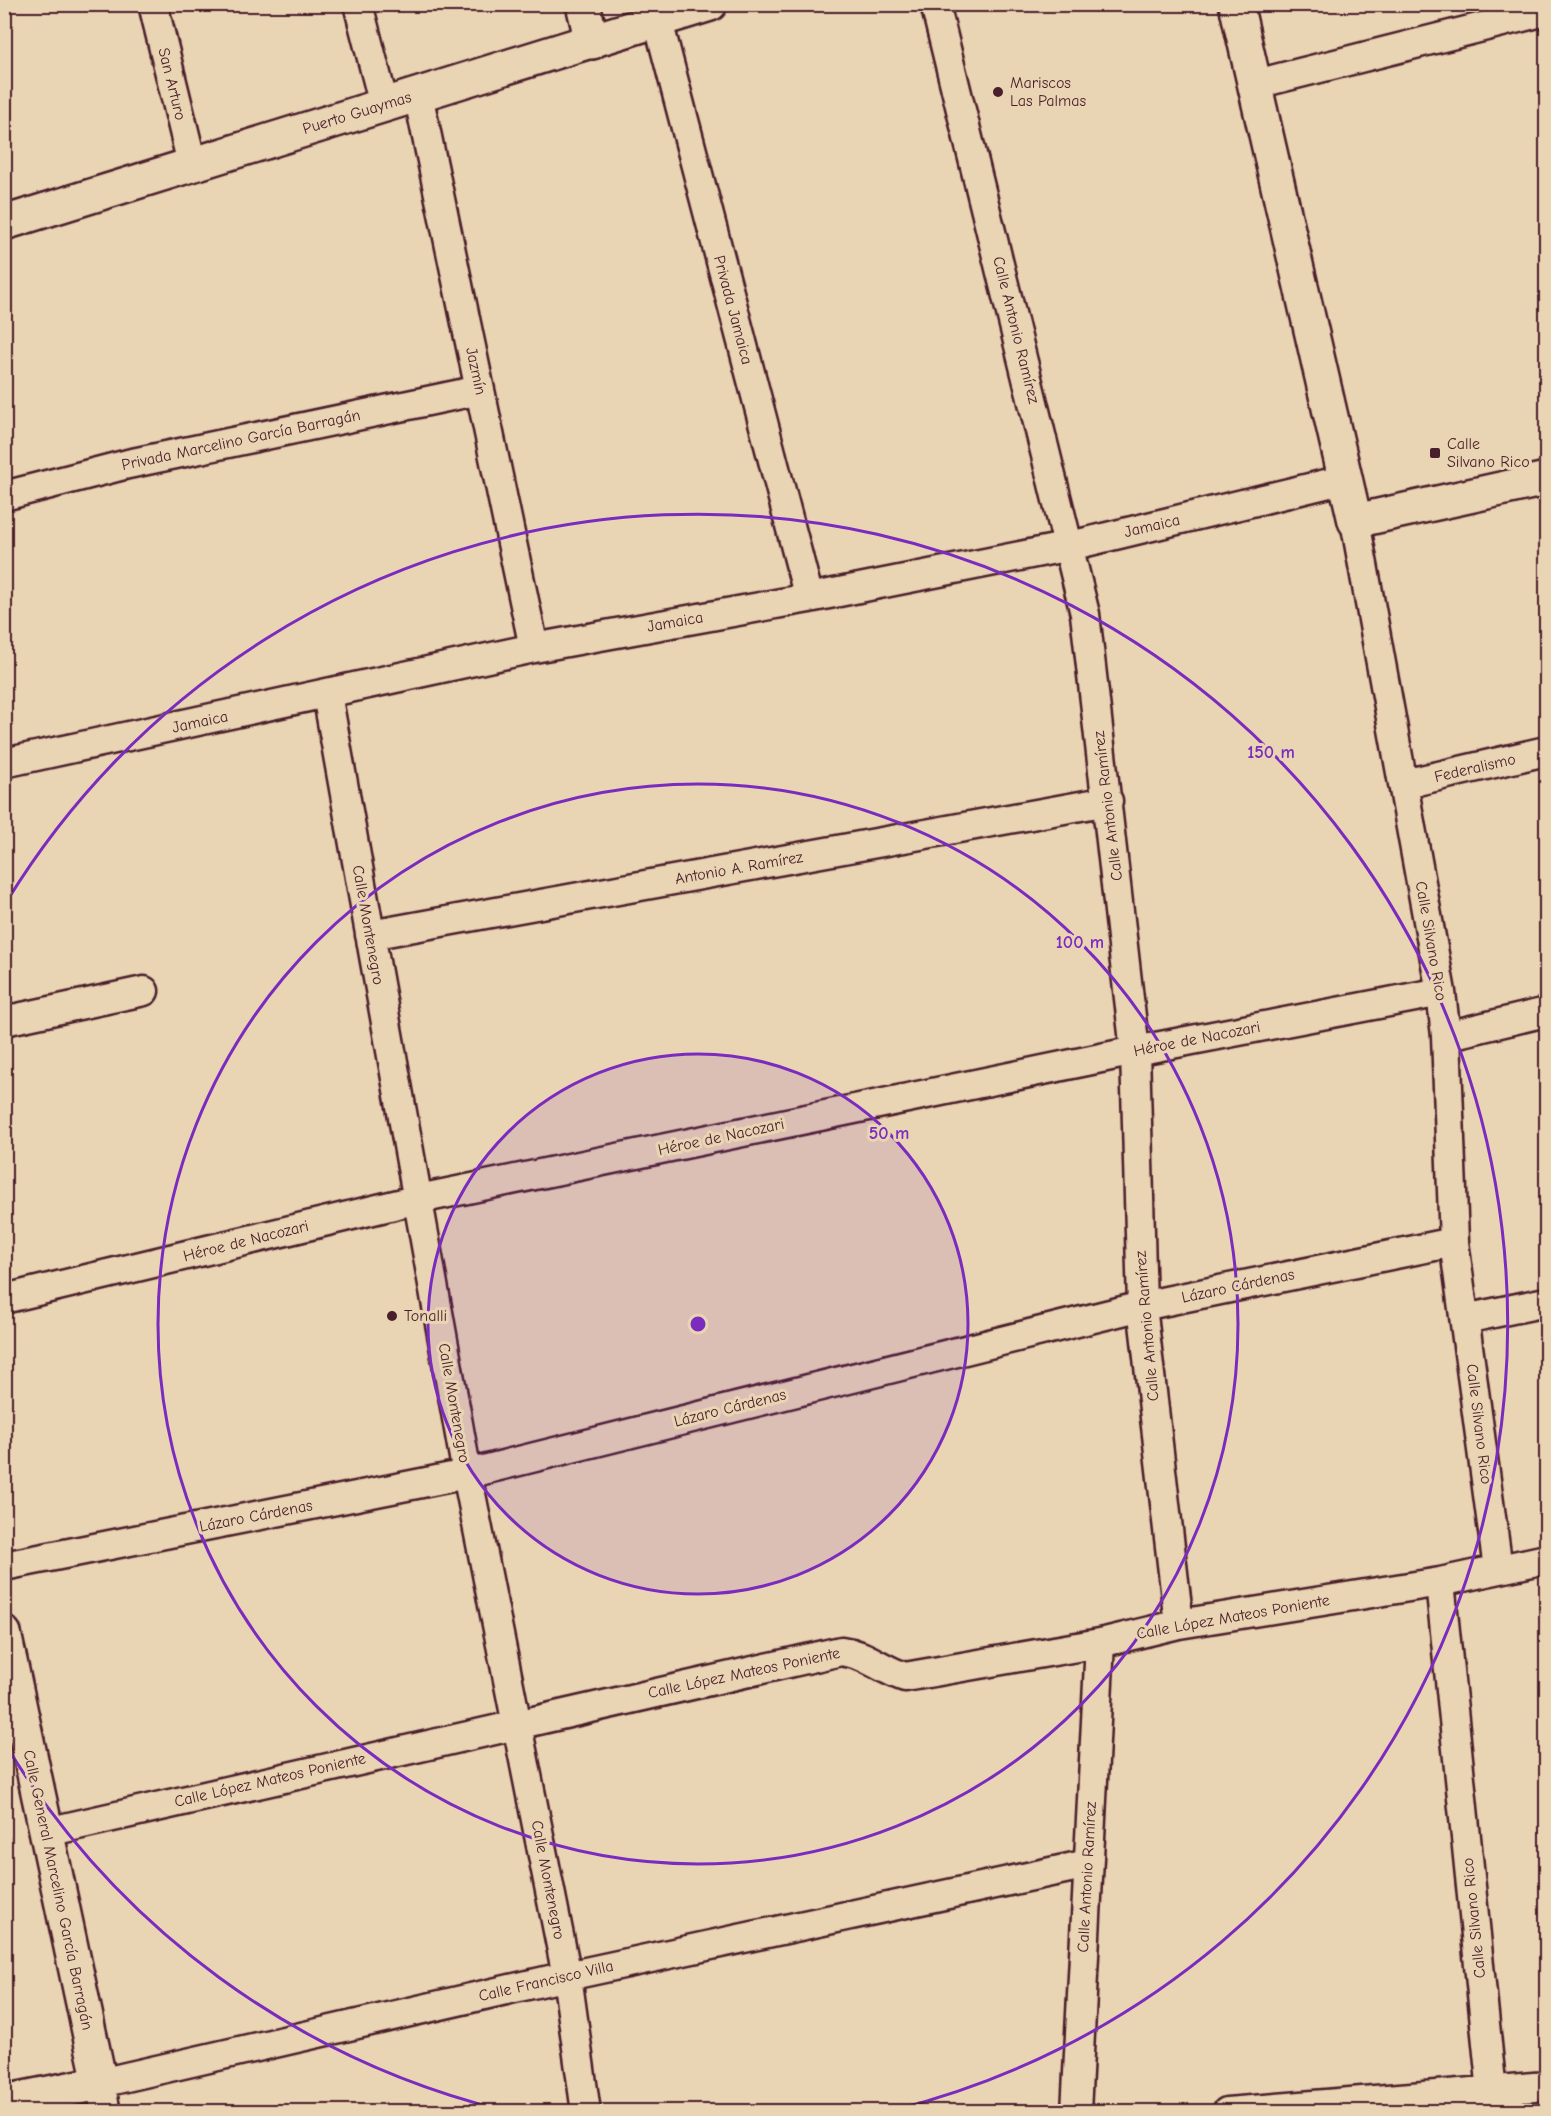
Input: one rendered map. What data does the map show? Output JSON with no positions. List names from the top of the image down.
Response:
{
  "streets": {
    "street": [
      "San Arturo",
      "Puerto Guaymas",
      "Privada Jamaica",
      "Calle Antonio Ramírez",
      "Jazmín",
      "Privada Marcelino García Barragán",
      "Jamaica",
      "Federalismo",
      "Antonio A. Ramírez",
      "Calle Montenegro",
      "Calle Silvano Rico",
      "Héroe de Nacozari",
      "Lázaro Cárdenas",
      "Calle López Mateos Poniente",
      "Calle General Marcelino García Barragán",
      "Calle Francisco Villa"
    ]
  },
  "crossings": [
    ["San Arturo", "Puerto Guaymas"],
    ["Puerto Guaymas", "Privada Jamaica"],
    ["Puerto Guaymas", "Jazmín"],
    ["Privada Jamaica", "Jamaica"],
    ["Calle Antonio Ramírez", "Jamaica"],
    ["Calle Antonio Ramírez", "Antonio A. Ramírez"],
    ["Calle Antonio Ramírez", "Héroe de Nacozari"],
    ["Calle Antonio Ramírez", "Lázaro Cárdenas"],
    ["Calle Antonio Ramírez", "Calle López Mateos Poniente"],
    ["Calle Antonio Ramírez", "Calle Francisco Villa"],
    ["Jazmín", "Privada Marcelino García Barragán"],
    ["Jazmín", "Jamaica"],
    ["Jamaica", "Calle Montenegro"],
    ["Jamaica", "Calle Silvano Rico"],
    ["Federalismo", "Calle Silvano Rico"],
    ["Antonio A. Ramírez", "Calle Montenegro"],
    ["Calle Montenegro", "Héroe de Nacozari"],
    ["Calle Montenegro", "Lázaro Cárdenas"],
    ["Calle Montenegro", "Calle López Mateos Poniente"],
    ["Calle Montenegro", "Calle Francisco Villa"],
    ["Calle Silvano Rico", "Héroe de Nacozari"],
    ["Calle Silvano Rico", "Lázaro Cárdenas"],
    ["Calle Silvano Rico", "Calle López Mateos Poniente"],
    ["Calle López Mateos Poniente", "Calle General Marcelino García Barragán"],
    ["Calle General Marcelino García Barragán", "Calle Francisco Villa"]
  ],
  "places": {
    "other": ["Mariscos Las Palmas", "Tonalli"],
    "transit": ["Calle Silvano Rico"]
  },
  "rings": ["150 m", "100 m", "50 m"]
}
